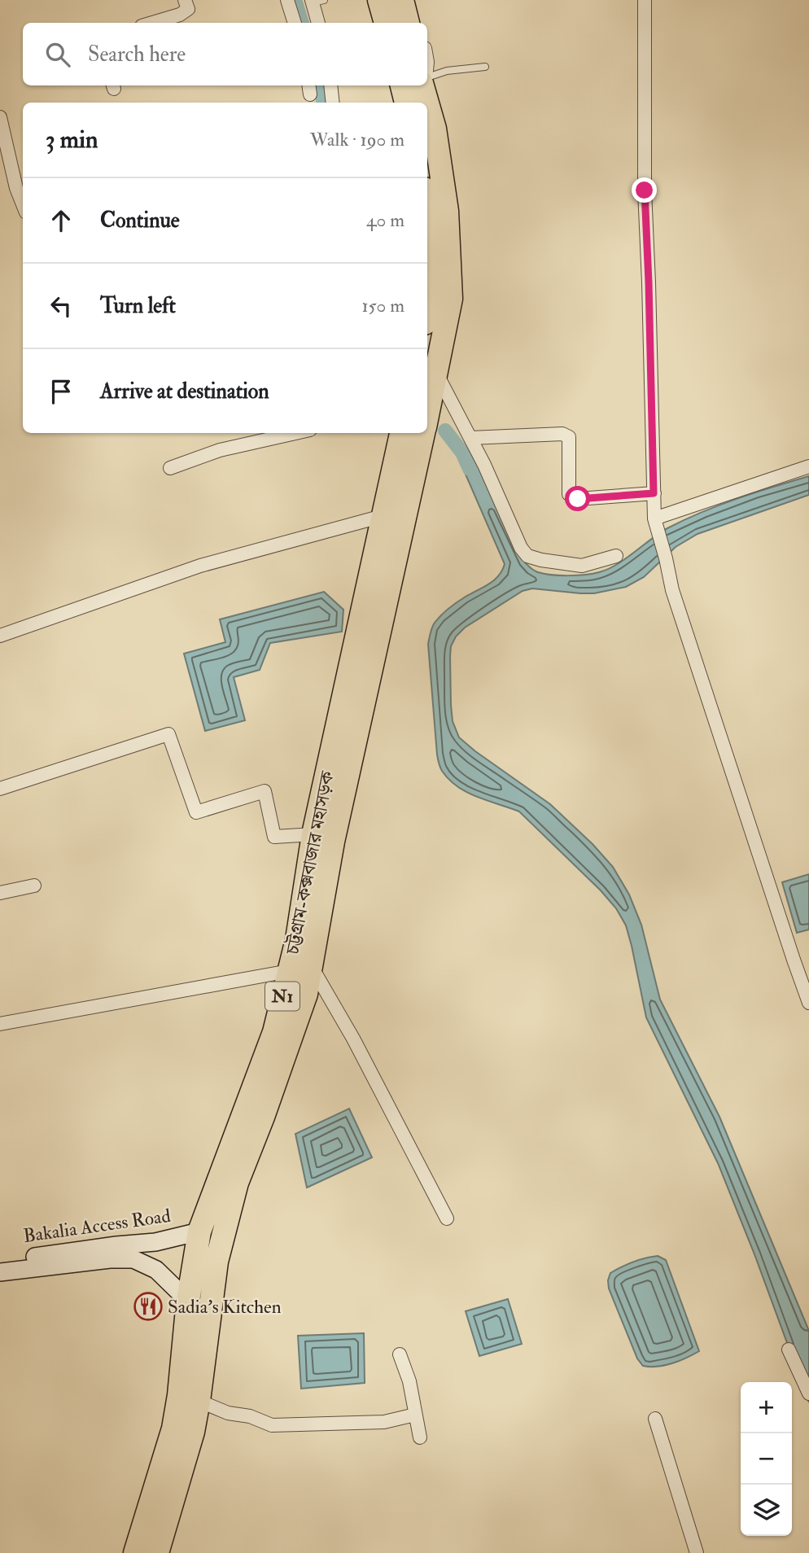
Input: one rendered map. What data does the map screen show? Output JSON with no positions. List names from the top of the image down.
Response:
{
  "streets": {
    "highway": ["চট্টগ্রাম-কক্সবাজার মহাসড়ক", "N1"],
    "street": ["Bakalia Access Road"]
  },
  "crossings": [
    ["চট্টগ্রাম-কক্সবাজার মহাসড়ক", "Bakalia Access Road"]
  ],
  "places": {
    "restaurant": ["Sadia's Kitchen"]
  },
  "page": {
    "search": "Search here",
    "heading": ["3 min", "Walk · 190 m"],
    "list": [
      ["Continue", "40 m"],
      ["Turn left", "150 m"],
      "Arrive at destination"
    ],
    "map_buttons": ["+", "−"]
  }
}
